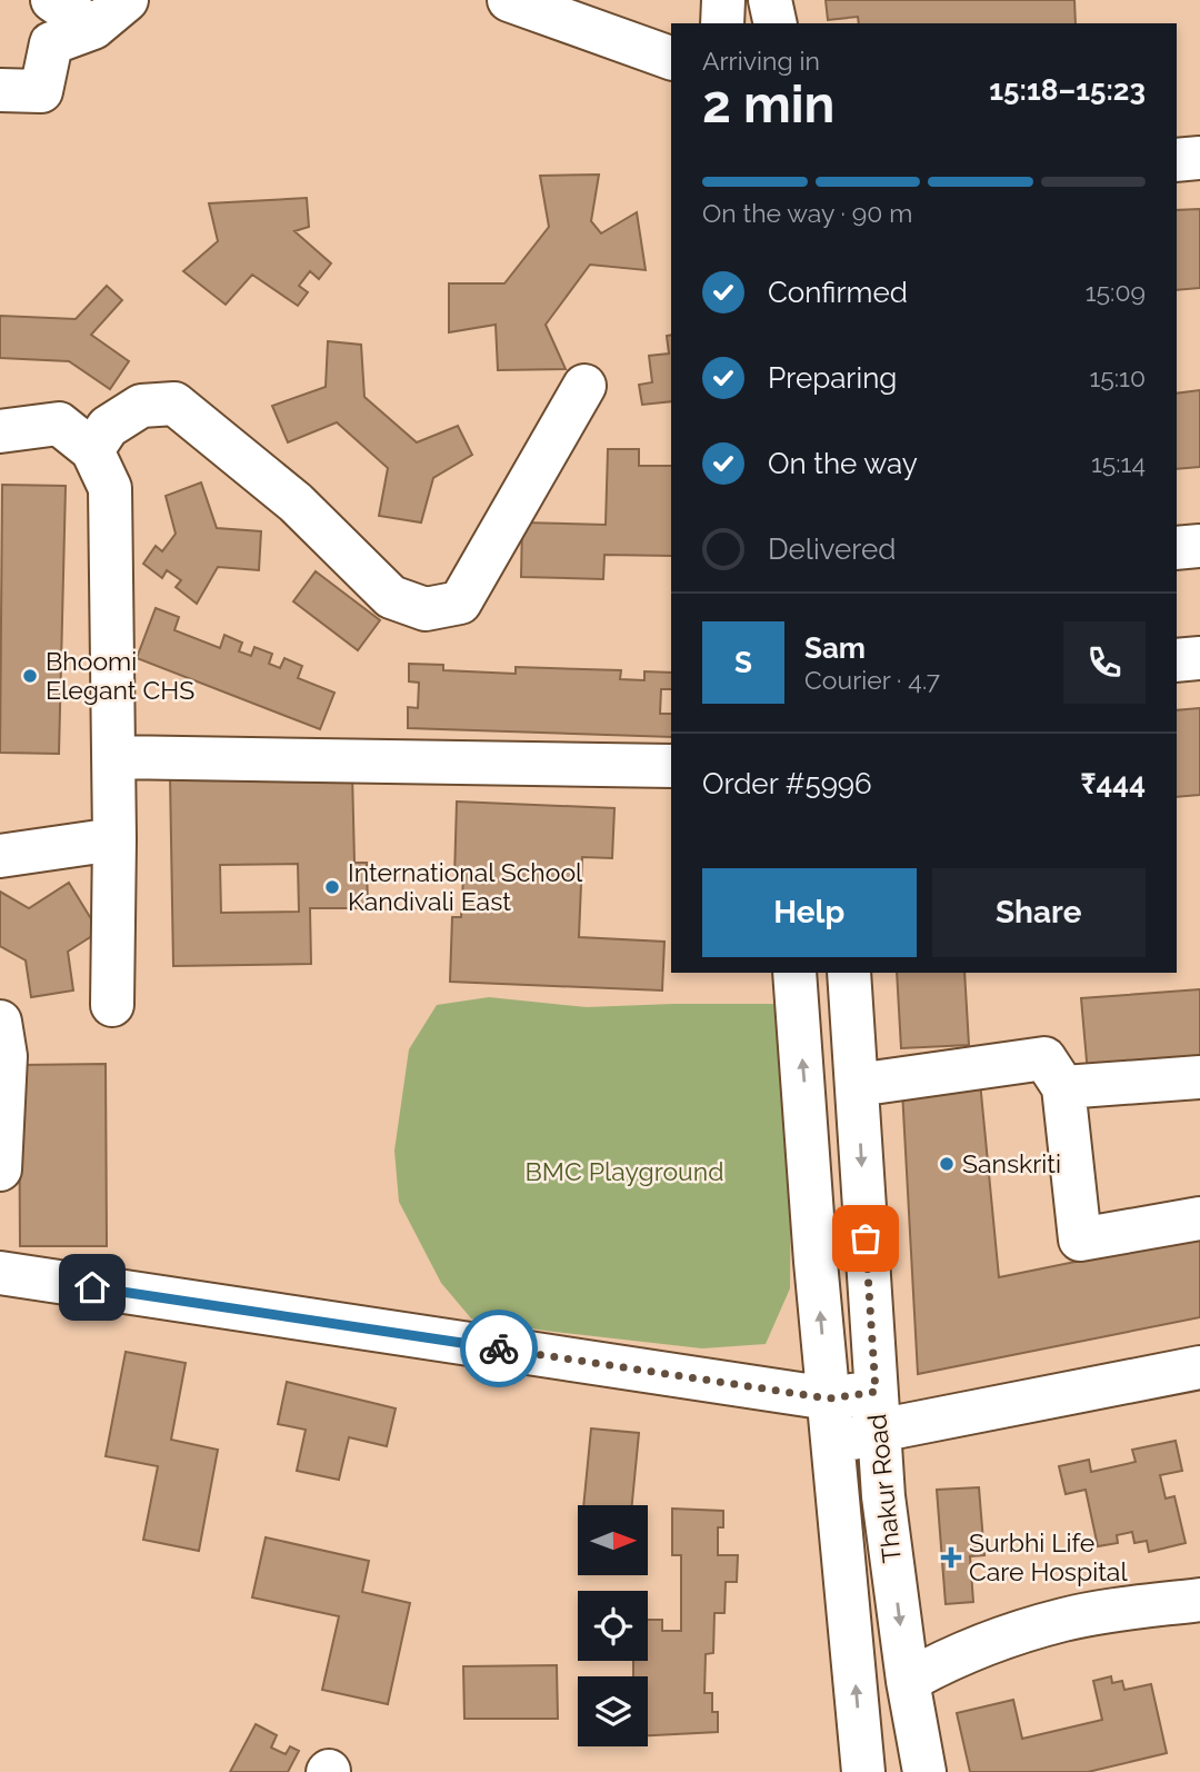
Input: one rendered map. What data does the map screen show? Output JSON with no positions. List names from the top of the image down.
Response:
{
  "streets": {
    "street": ["Thakur Road"]
  },
  "parks": ["BMC Playground"],
  "places": {
    "other": ["Bhoomi Elegant CHS", "International School Kandivali East", "Sanskriti"],
    "health": ["Surbhi Life Care Hospital"]
  },
  "north": "right",
  "page": {
    "heading": ["2 min", "Arriving in", "15:18–15:23"],
    "panel": [
      "Sam",
      "Courier · 4.7",
      "Order #5996",
      "₹444"
    ],
    "bar": "On the way · 90 m",
    "list": [
      ["Confirmed", "15:09"],
      ["Preparing", "15:10"],
      ["On the way", "15:14"],
      "Delivered"
    ],
    "round": "S",
    "buttons": ["Help", "Share"]
  }
}
